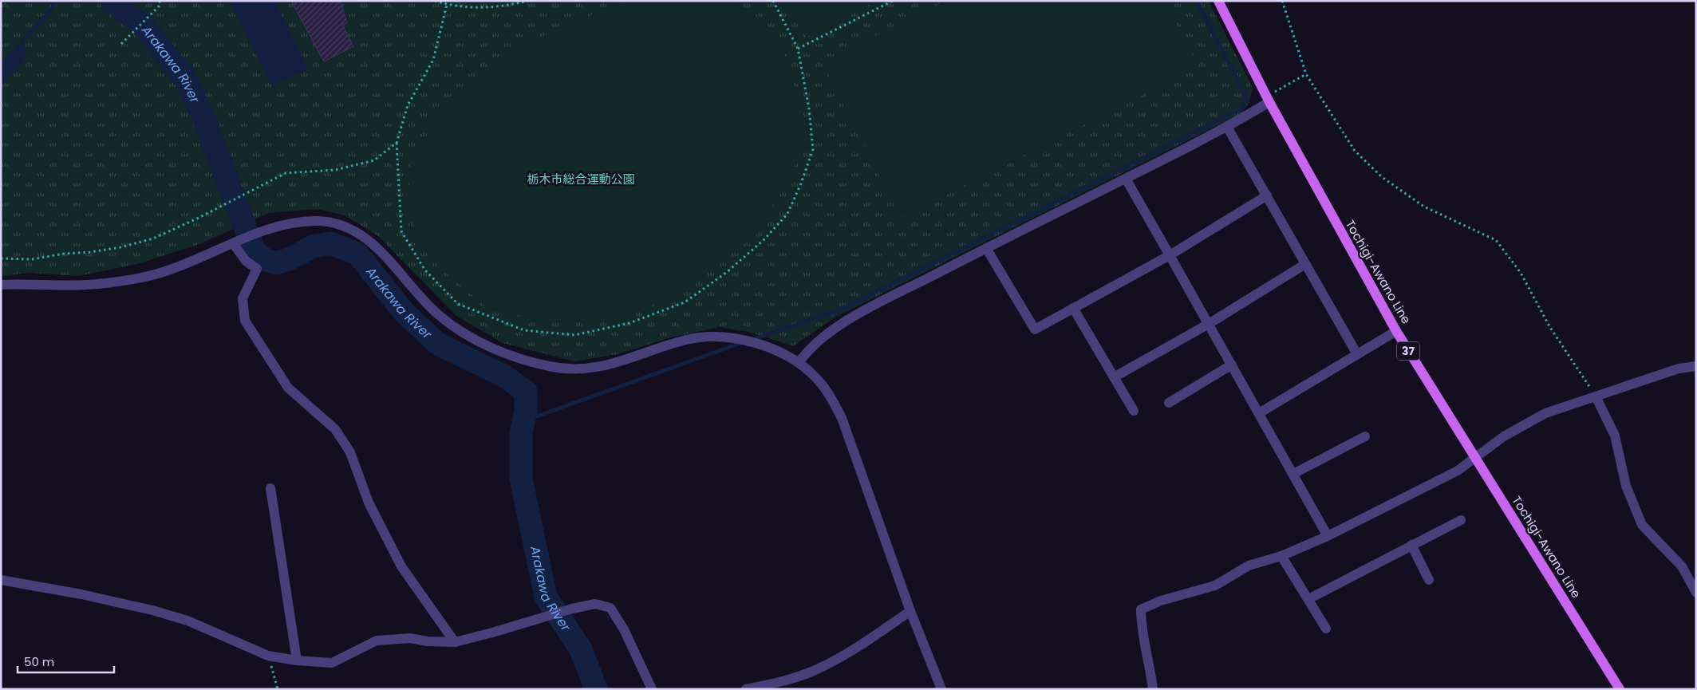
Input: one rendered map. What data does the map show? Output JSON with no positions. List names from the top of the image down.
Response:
{
  "streets": {
    "main road": ["Tochigi-Awano Line", "37"]
  },
  "water": ["Arakawa River"],
  "parks": ["栃木市総合運動公園"],
  "scale_bar": "50 m"
}
